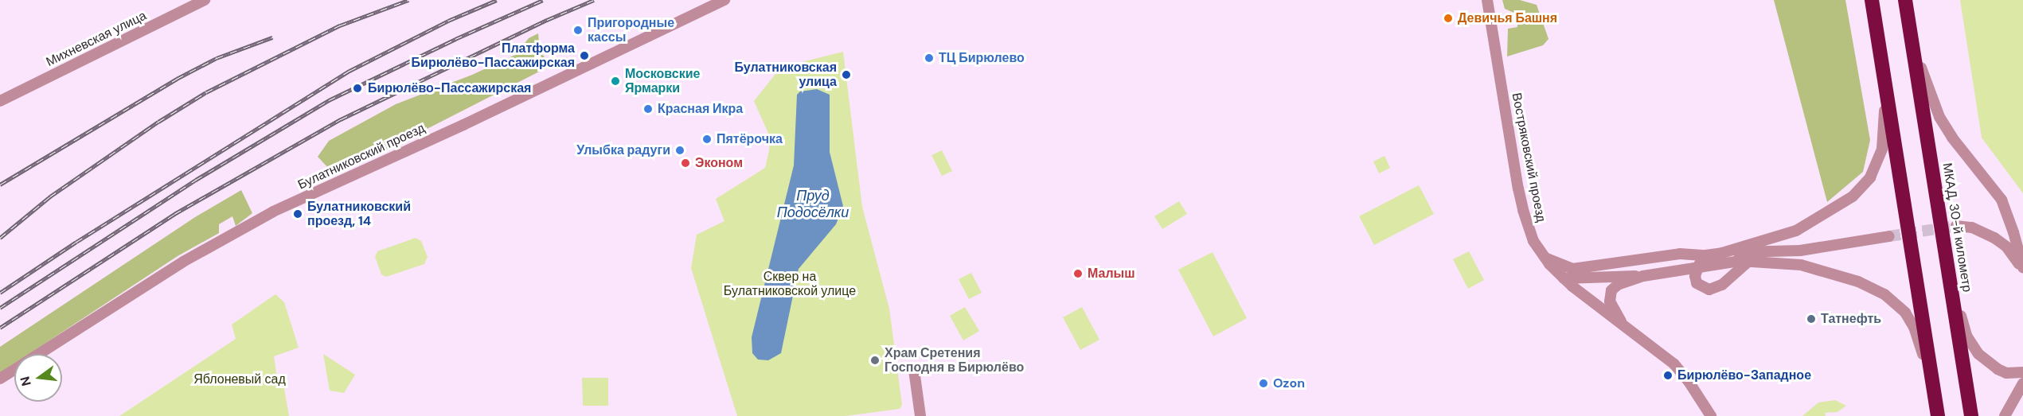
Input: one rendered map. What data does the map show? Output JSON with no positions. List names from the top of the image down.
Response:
{
  "streets": {
    "highway": ["МКАД, 30-й километр"],
    "street": ["Михневская улица", "Булатниковский проезд", "Востряковский проезд"]
  },
  "water": ["Пруд Подосёлки"],
  "parks": ["Сквер на Булатниковской улице", "Яблоневый сад"],
  "places": [
    "Девичья Башня",
    "Пригородные кассы",
    "Платформа Бирюлёво-Пассажирская",
    "ТЦ Бирюлево",
    "Булатниковская улица",
    "Московские Ярмарки",
    "Бирюлёво-Пассажирская",
    "Красная Икра",
    "Пятёрочка",
    "Улыбка радуги",
    "Эконом",
    "Булатниковский проезд, 14",
    "Малыш",
    "Татнефть",
    "Храм Сретения Господня в Бирюлёво",
    "Бирюлёво-Западное",
    "Ozon"
  ],
  "north": "left"
}
